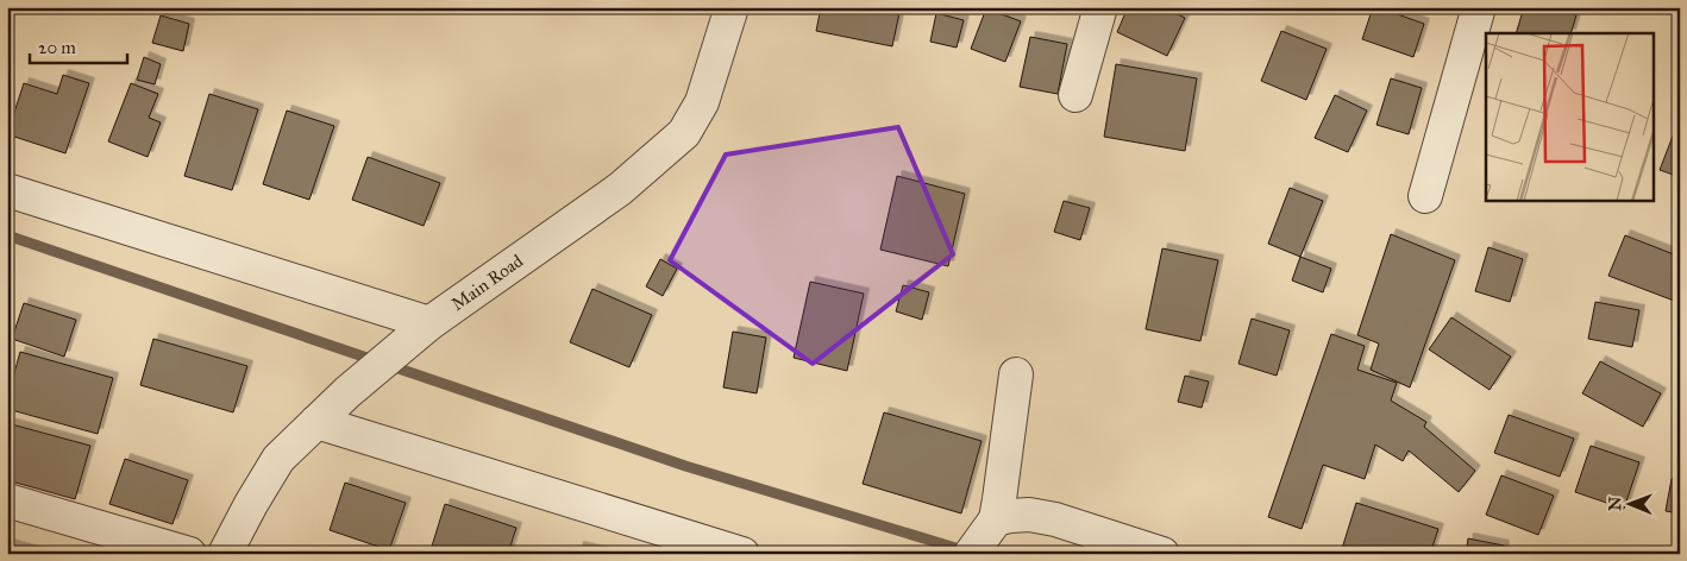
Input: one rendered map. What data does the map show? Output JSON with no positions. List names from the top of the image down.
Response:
{
  "streets": {
    "street": ["Main Road"]
  },
  "scale_bar": "20 m",
  "north": "left"
}
